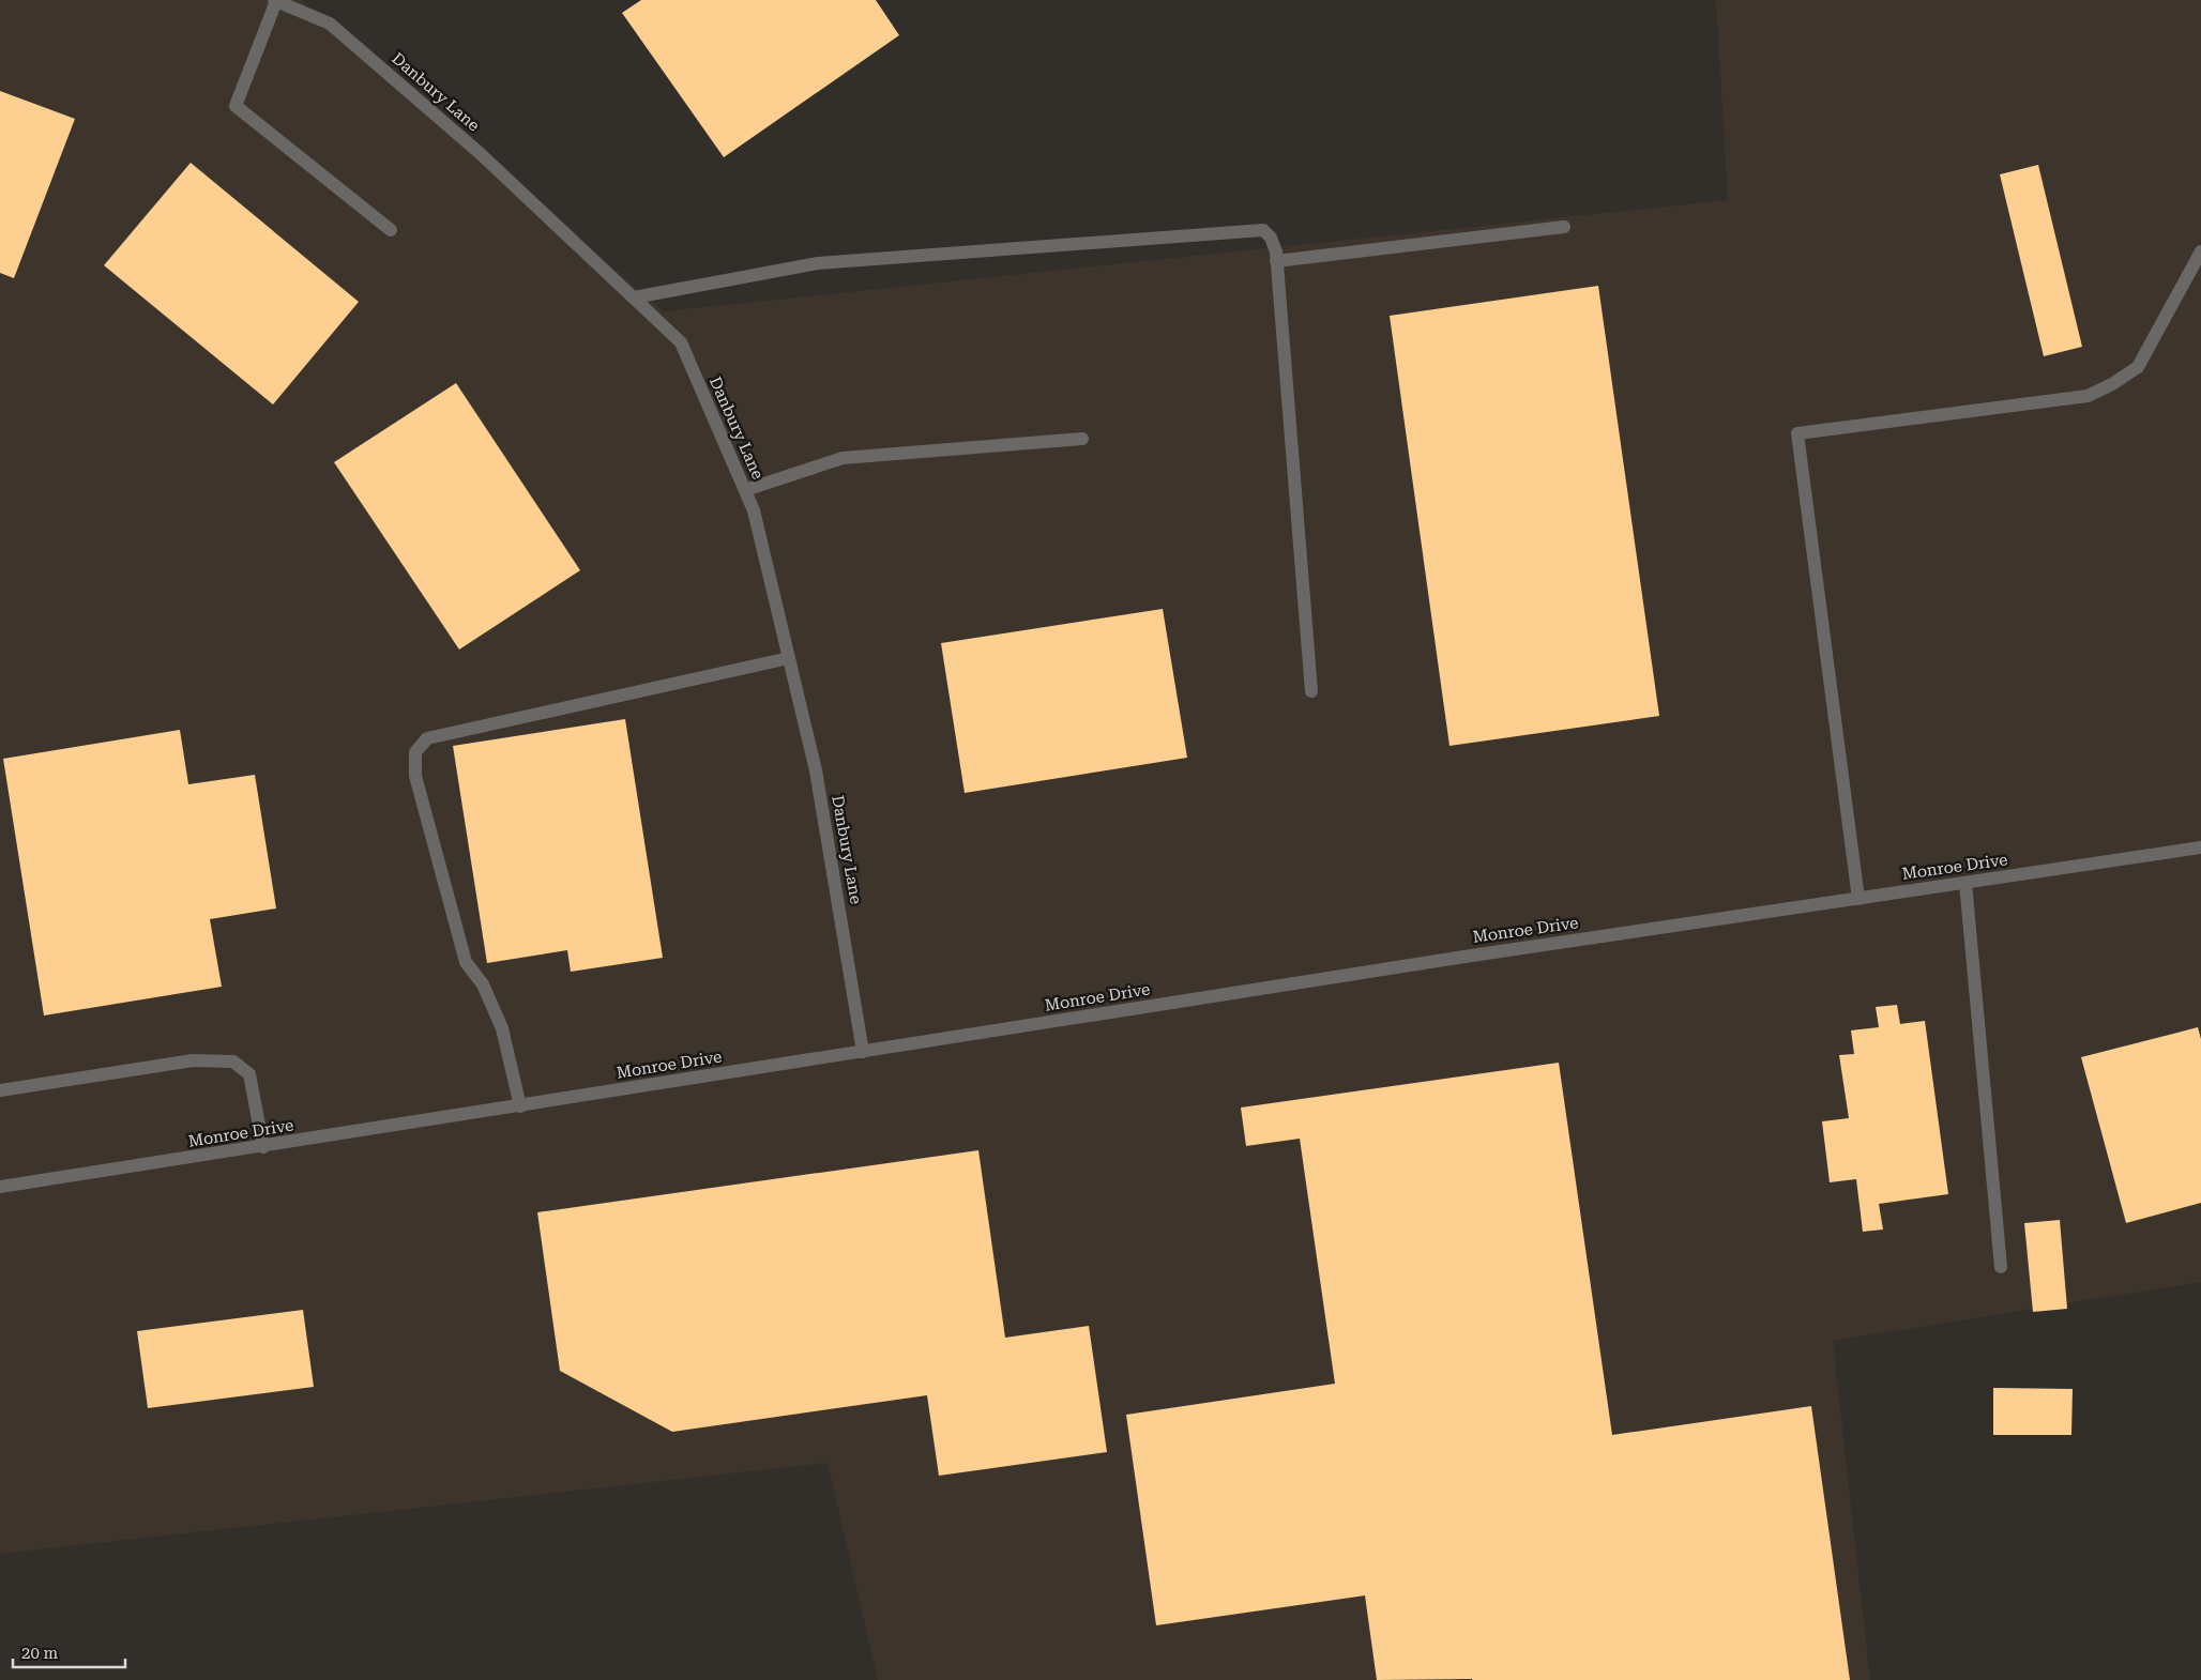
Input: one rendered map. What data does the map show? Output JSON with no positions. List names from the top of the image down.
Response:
{
  "streets": {
    "street": ["Danbury Lane", "Monroe Drive"]
  },
  "crossings": [
    ["Danbury Lane", "Monroe Drive"]
  ],
  "scale_bar": "20 m"
}
